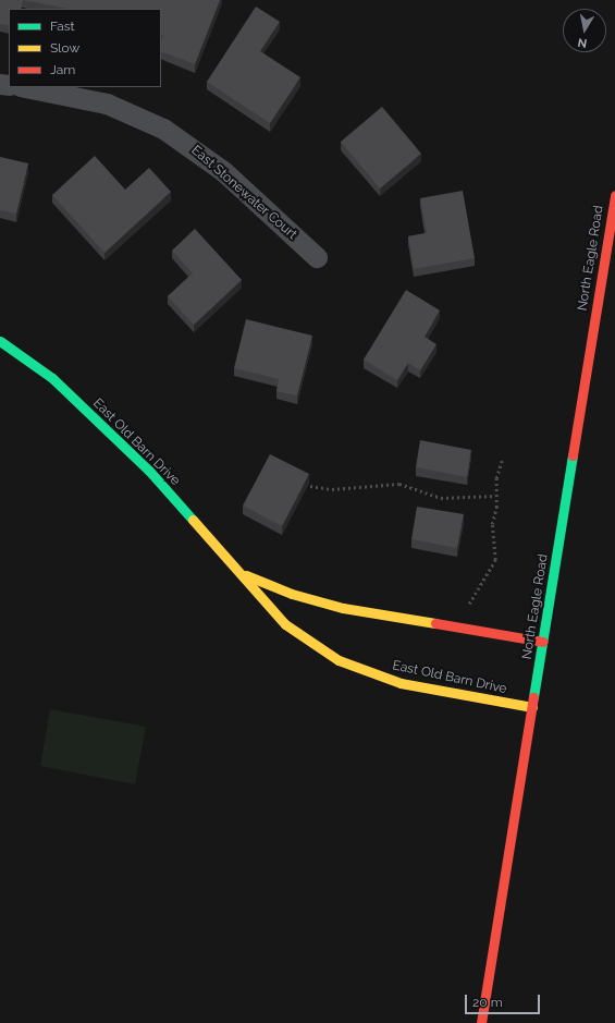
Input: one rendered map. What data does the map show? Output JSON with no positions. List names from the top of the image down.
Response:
{
  "streets": {
    "street": ["East Stonewater Court", "North Eagle Road", "East Old Barn Drive"]
  },
  "crossings": [
    ["North Eagle Road", "East Old Barn Drive"]
  ],
  "legend": ["Fast", "Slow", "Jam"],
  "scale_bar": "20 m",
  "north": "bottom"
}
